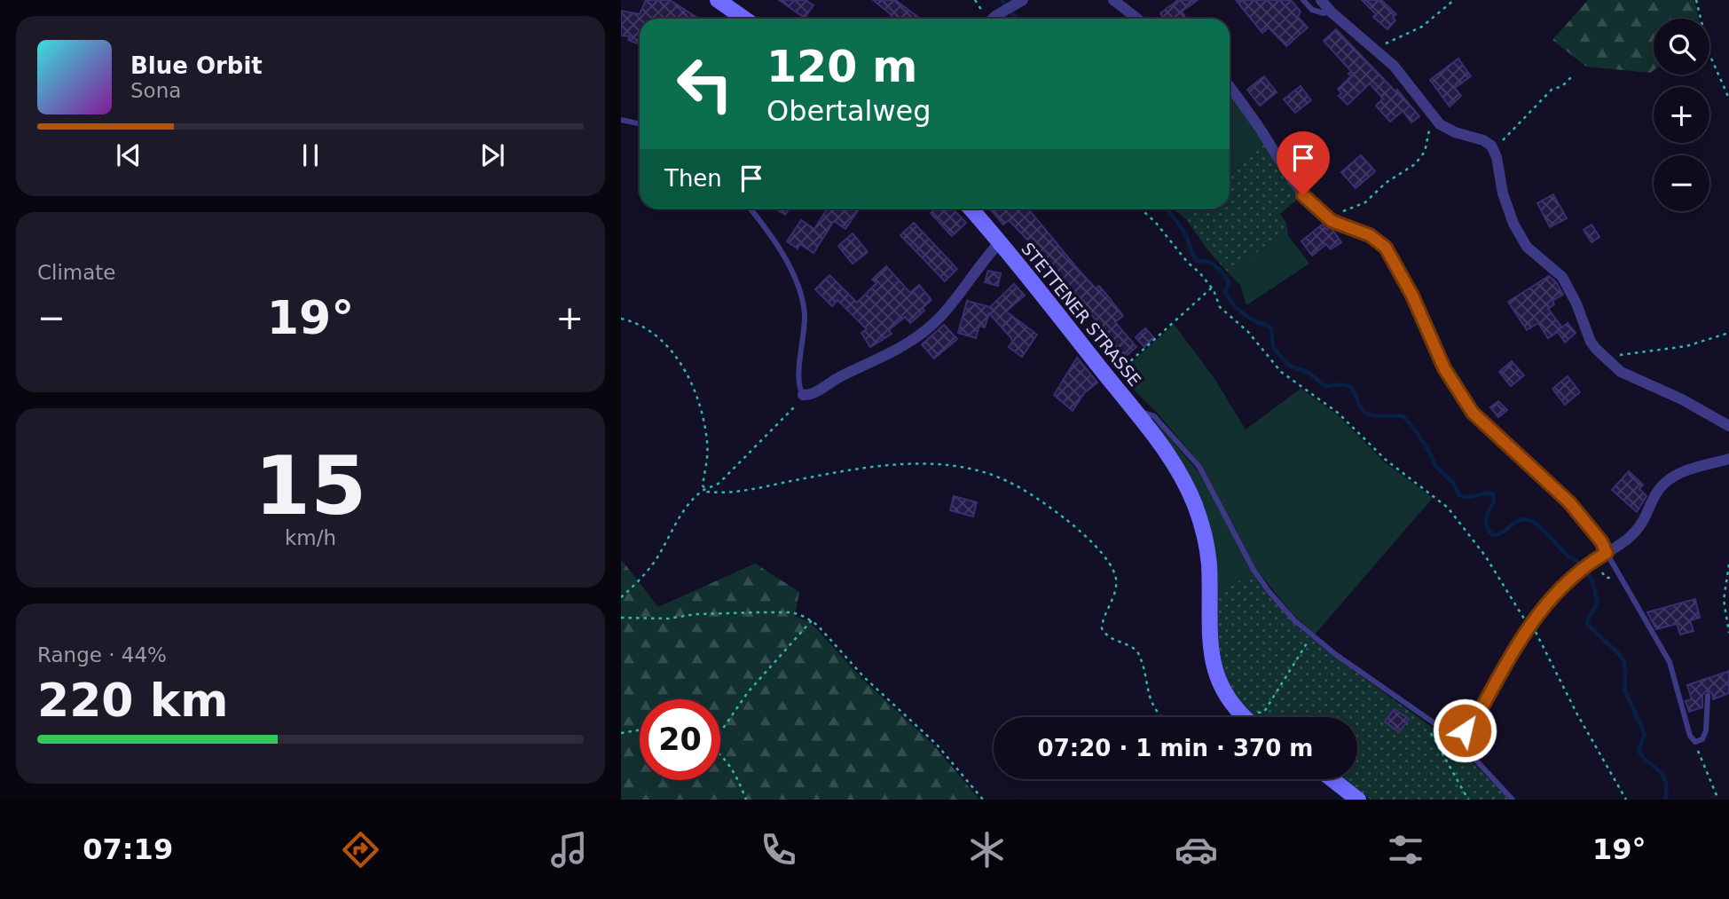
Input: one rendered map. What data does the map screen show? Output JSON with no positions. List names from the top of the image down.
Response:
{
  "streets": {
    "main road": ["STETTENER STRASSE"]
  },
  "page": {
    "map_buttons": ["+", "−"],
    "turn": ["120 m", "Obertalweg"],
    "song": ["Blue Orbit", "Sona"],
    "then": "Then",
    "tile": [
      "Climate",
      ["15", "km/h"],
      ["Range · 44%", "220 km"]
    ],
    "heat": ["−", "19°", "+"],
    "limit": "20",
    "trip": "07:20 · 1 min · 370 m",
    "tabs": ["07:19", "19°"]
  }
}
